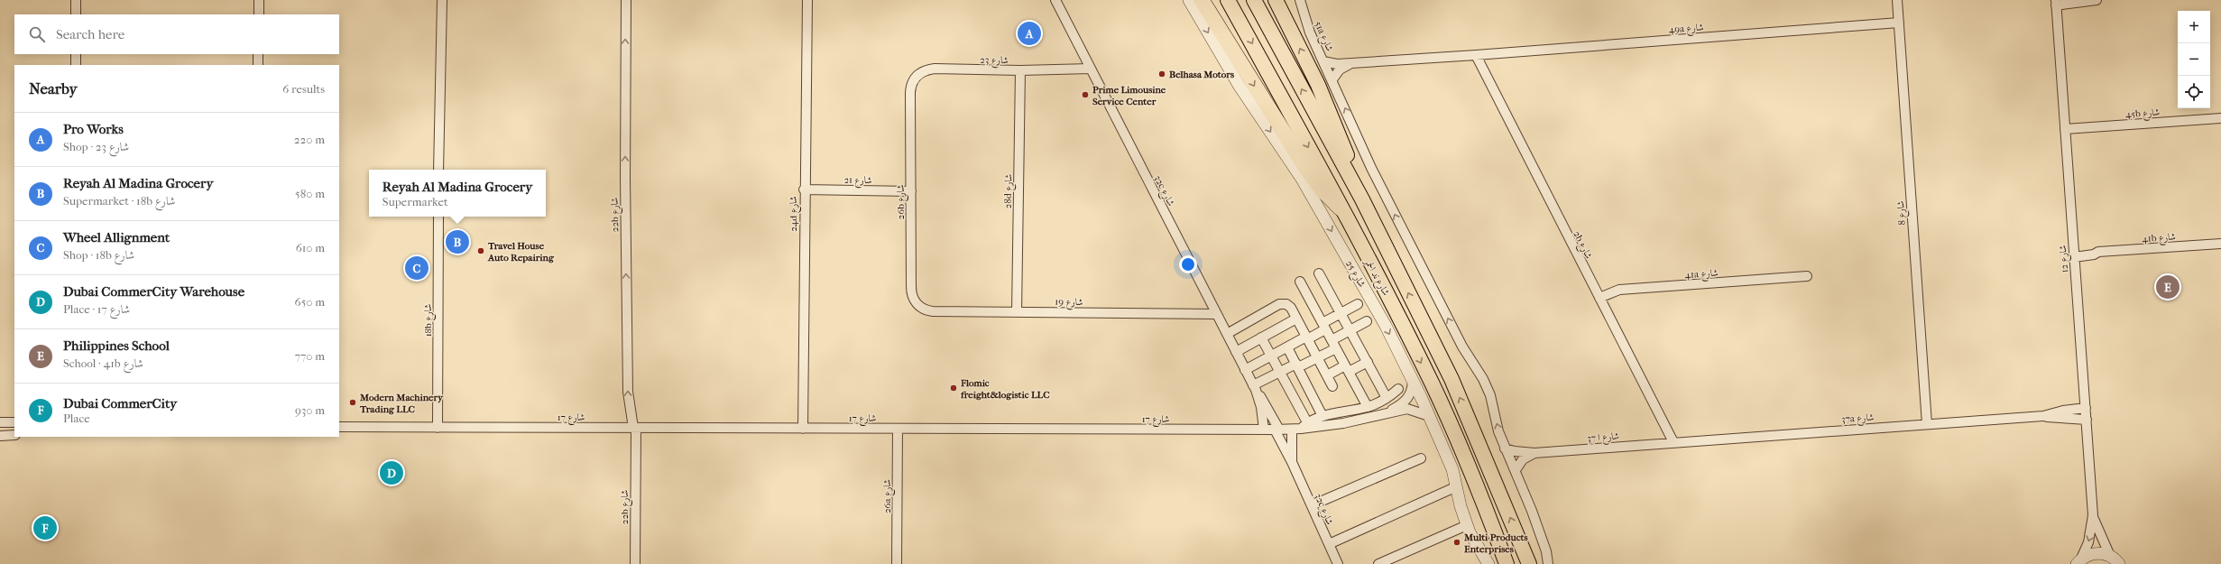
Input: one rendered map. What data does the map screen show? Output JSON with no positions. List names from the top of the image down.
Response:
{
  "streets": {
    "main road": ["شارع ند الحمر"],
    "street": [
      "49a شارع",
      "51a شارع",
      "شارع 23",
      "45b شارع",
      "شارع 21",
      "32c شارع",
      "28d شارع",
      "26b شارع",
      "شارع 8",
      "24d شارع",
      "22b شارع",
      "41b شارع",
      "2b شارع",
      "شارع 12",
      "شارع 25",
      "41a شارع",
      "شارع 19",
      "18b شارع",
      "شارع 17",
      "37a شارع",
      "شارع ا 37",
      "26a شارع"
    ]
  },
  "crossings": [
    ["49a شارع", "51a شارع"],
    ["49a شارع", "شارع 8"],
    ["49a شارع", "2b شارع"],
    ["51a شارع", "شارع ا 37"],
    ["شارع 23", "32c شارع"],
    ["شارع 23", "28d شارع"],
    ["شارع 23", "26b شارع"],
    ["45b شارع", "شارع 12"],
    ["شارع 21", "26b شارع"],
    ["شارع 21", "24d شارع"],
    ["32c شارع", "شارع 19"],
    ["32c شارع", "شارع 17"],
    ["28d شارع", "شارع 19"],
    ["26b شارع", "شارع 19"],
    ["شارع 8", "37a شارع"],
    ["24d شارع", "شارع 17"],
    ["22b شارع", "شارع 17"],
    ["41b شارع", "شارع 12"],
    ["2b شارع", "41a شارع"],
    ["2b شارع", "37a شارع"],
    ["2b شارع", "شارع ا 37"],
    ["شارع 12", "37a شارع"],
    ["شارع 25", "شارع 17"],
    ["18b شارع", "شارع 17"],
    ["شارع 17", "26a شارع"],
    ["37a شارع", "شارع ا 37"]
  ],
  "one_way": ["51a شارع", "22b شارع"],
  "places": [
    "Belhasa Motors",
    "Prime Limousine Service Center",
    "Travel House Auto Repairing",
    "Flomic freight&logistic LLC",
    "Modern Machinery Trading LLC",
    "Multi Products Enterprises"
  ],
  "page": {
    "map_buttons": ["+", "−"],
    "search": "Search here",
    "pins": [
      "A",
      "B",
      "C",
      "E",
      "D",
      "F"
    ],
    "heading": ["Nearby", "6 results"],
    "list": [
      {
        "mark": "A",
        "name": "Pro Works",
        "note": "Shop · شارع 23",
        "value": "220 m"
      },
      {
        "mark": "B",
        "name": "Reyah Al Madina Grocery",
        "note": "Supermarket · 18b شارع",
        "value": "580 m"
      },
      {
        "mark": "C",
        "name": "Wheel Allignment",
        "note": "Shop · 18b شارع",
        "value": "610 m"
      },
      {
        "mark": "D",
        "name": "Dubai CommerCity Warehouse",
        "note": "Place · شارع 17",
        "value": "650 m"
      },
      {
        "mark": "E",
        "name": "Philippines School",
        "note": "School · 41b شارع",
        "value": "770 m"
      },
      {
        "mark": "F",
        "name": "Dubai CommerCity",
        "note": "Place",
        "value": "930 m"
      }
    ],
    "popup": ["Reyah Al Madina Grocery", "Supermarket"]
  }
}
